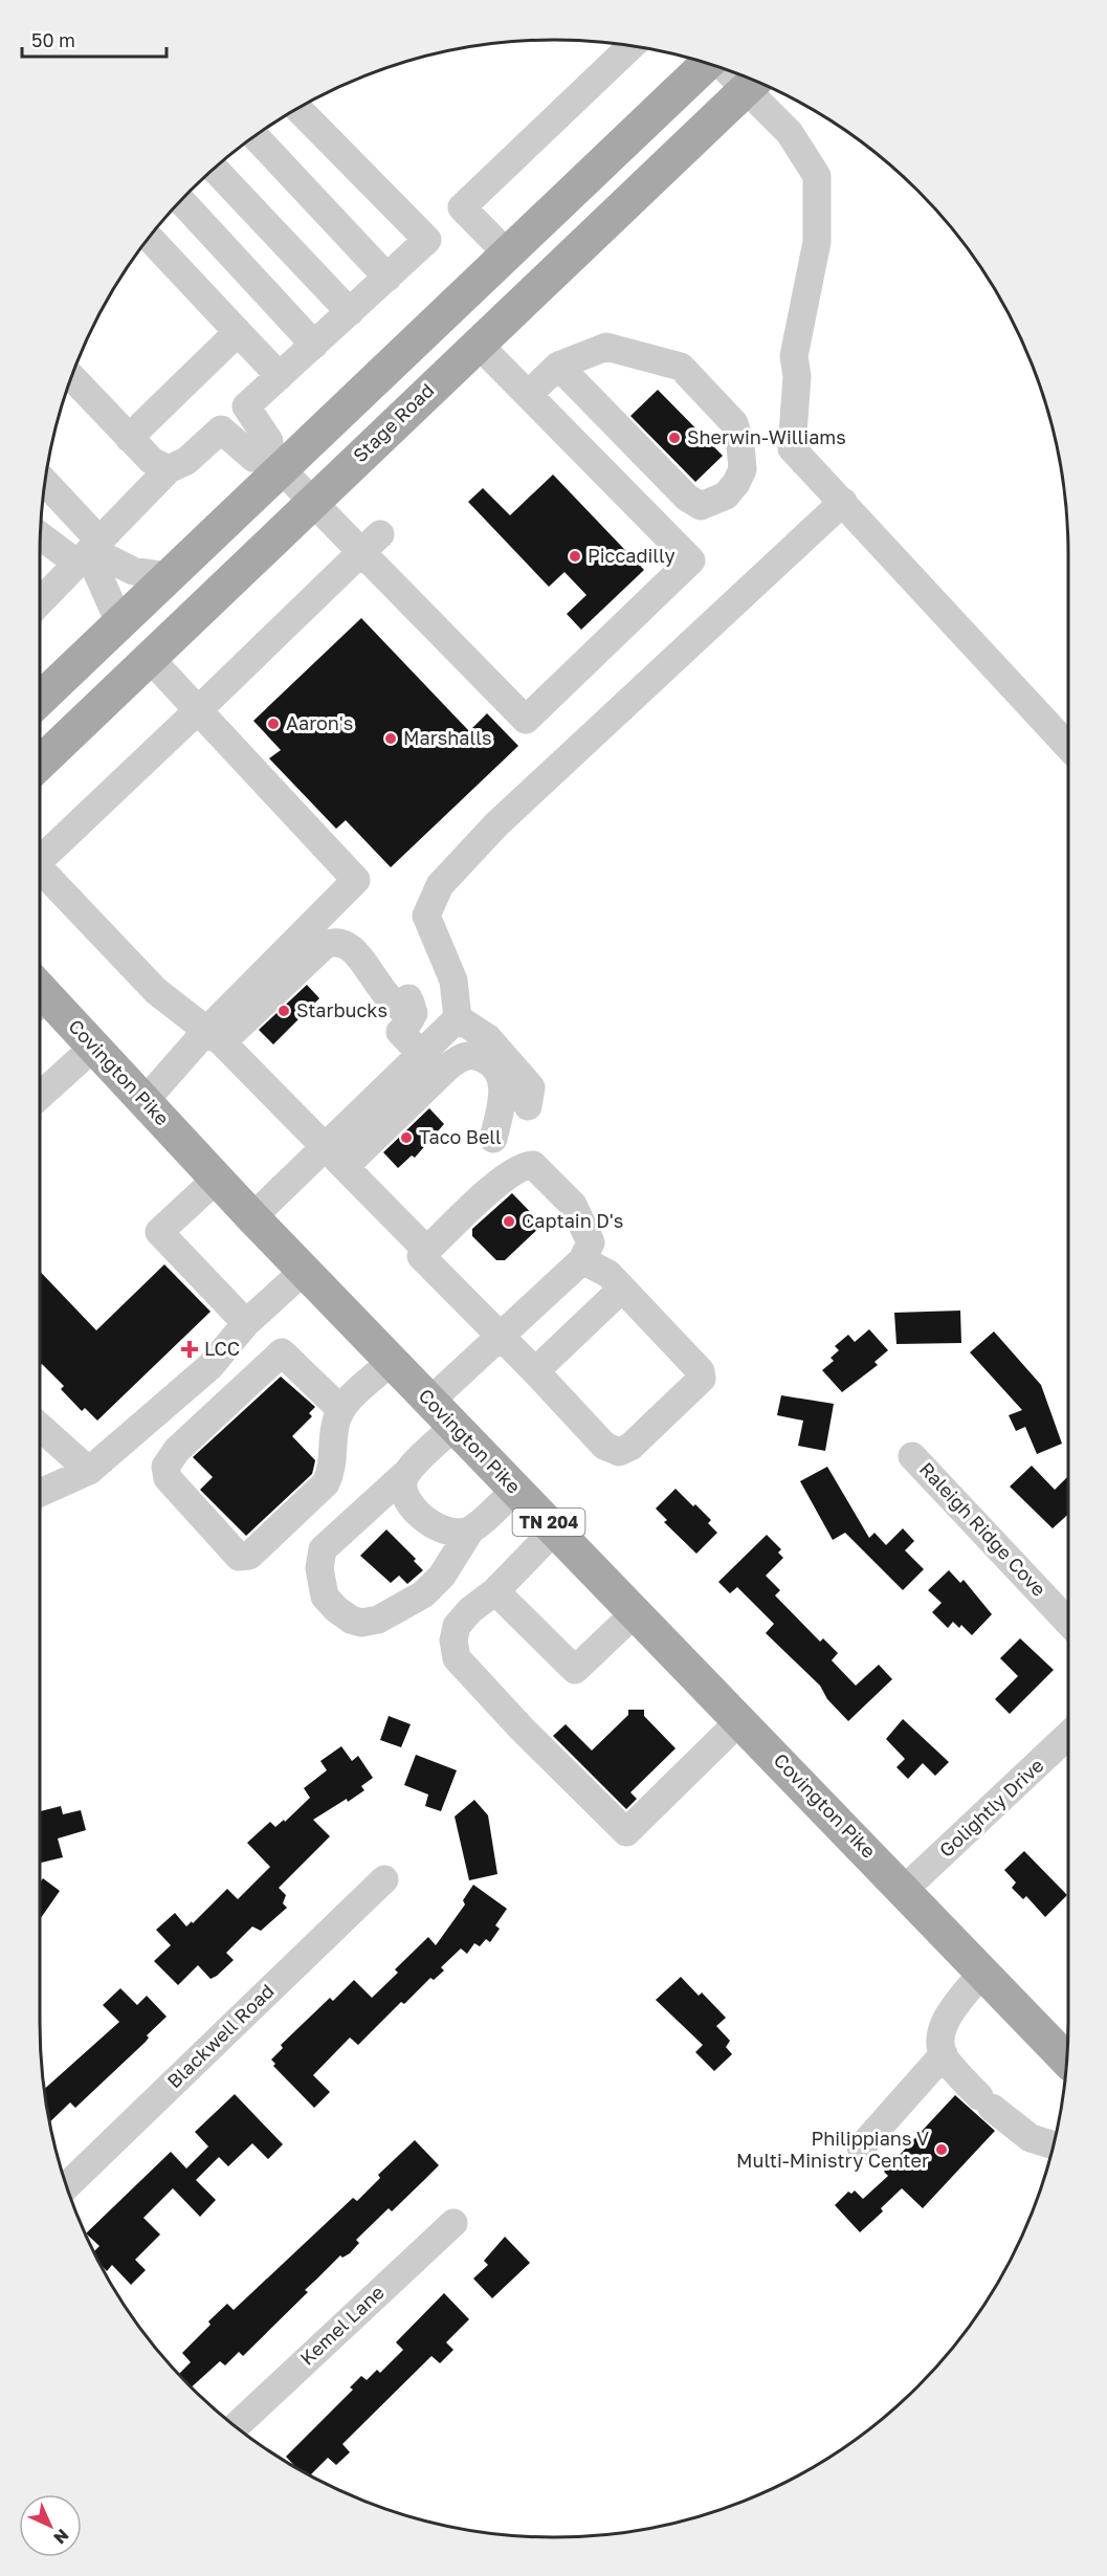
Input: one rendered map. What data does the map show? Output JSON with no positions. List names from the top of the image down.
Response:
{
  "streets": {
    "main road": ["Stage Road", "Covington Pike", "TN 204"],
    "street": [
      "Raleigh Ridge Cove",
      "Golightly Drive",
      "Blackwell Road",
      "Kemel Lane"
    ]
  },
  "crossings": [
    ["Covington Pike", "Golightly Drive"]
  ],
  "places": {
    "other": [
      "Sherwin-Williams",
      "Piccadilly",
      "Aaron's",
      "Marshalls",
      "Starbucks",
      "Taco Bell",
      "Captain D's",
      "Philippians V Multi-Ministry Center"
    ],
    "health": ["LCC"]
  },
  "scale_bar": "50 m",
  "north": "bottom right"
}
